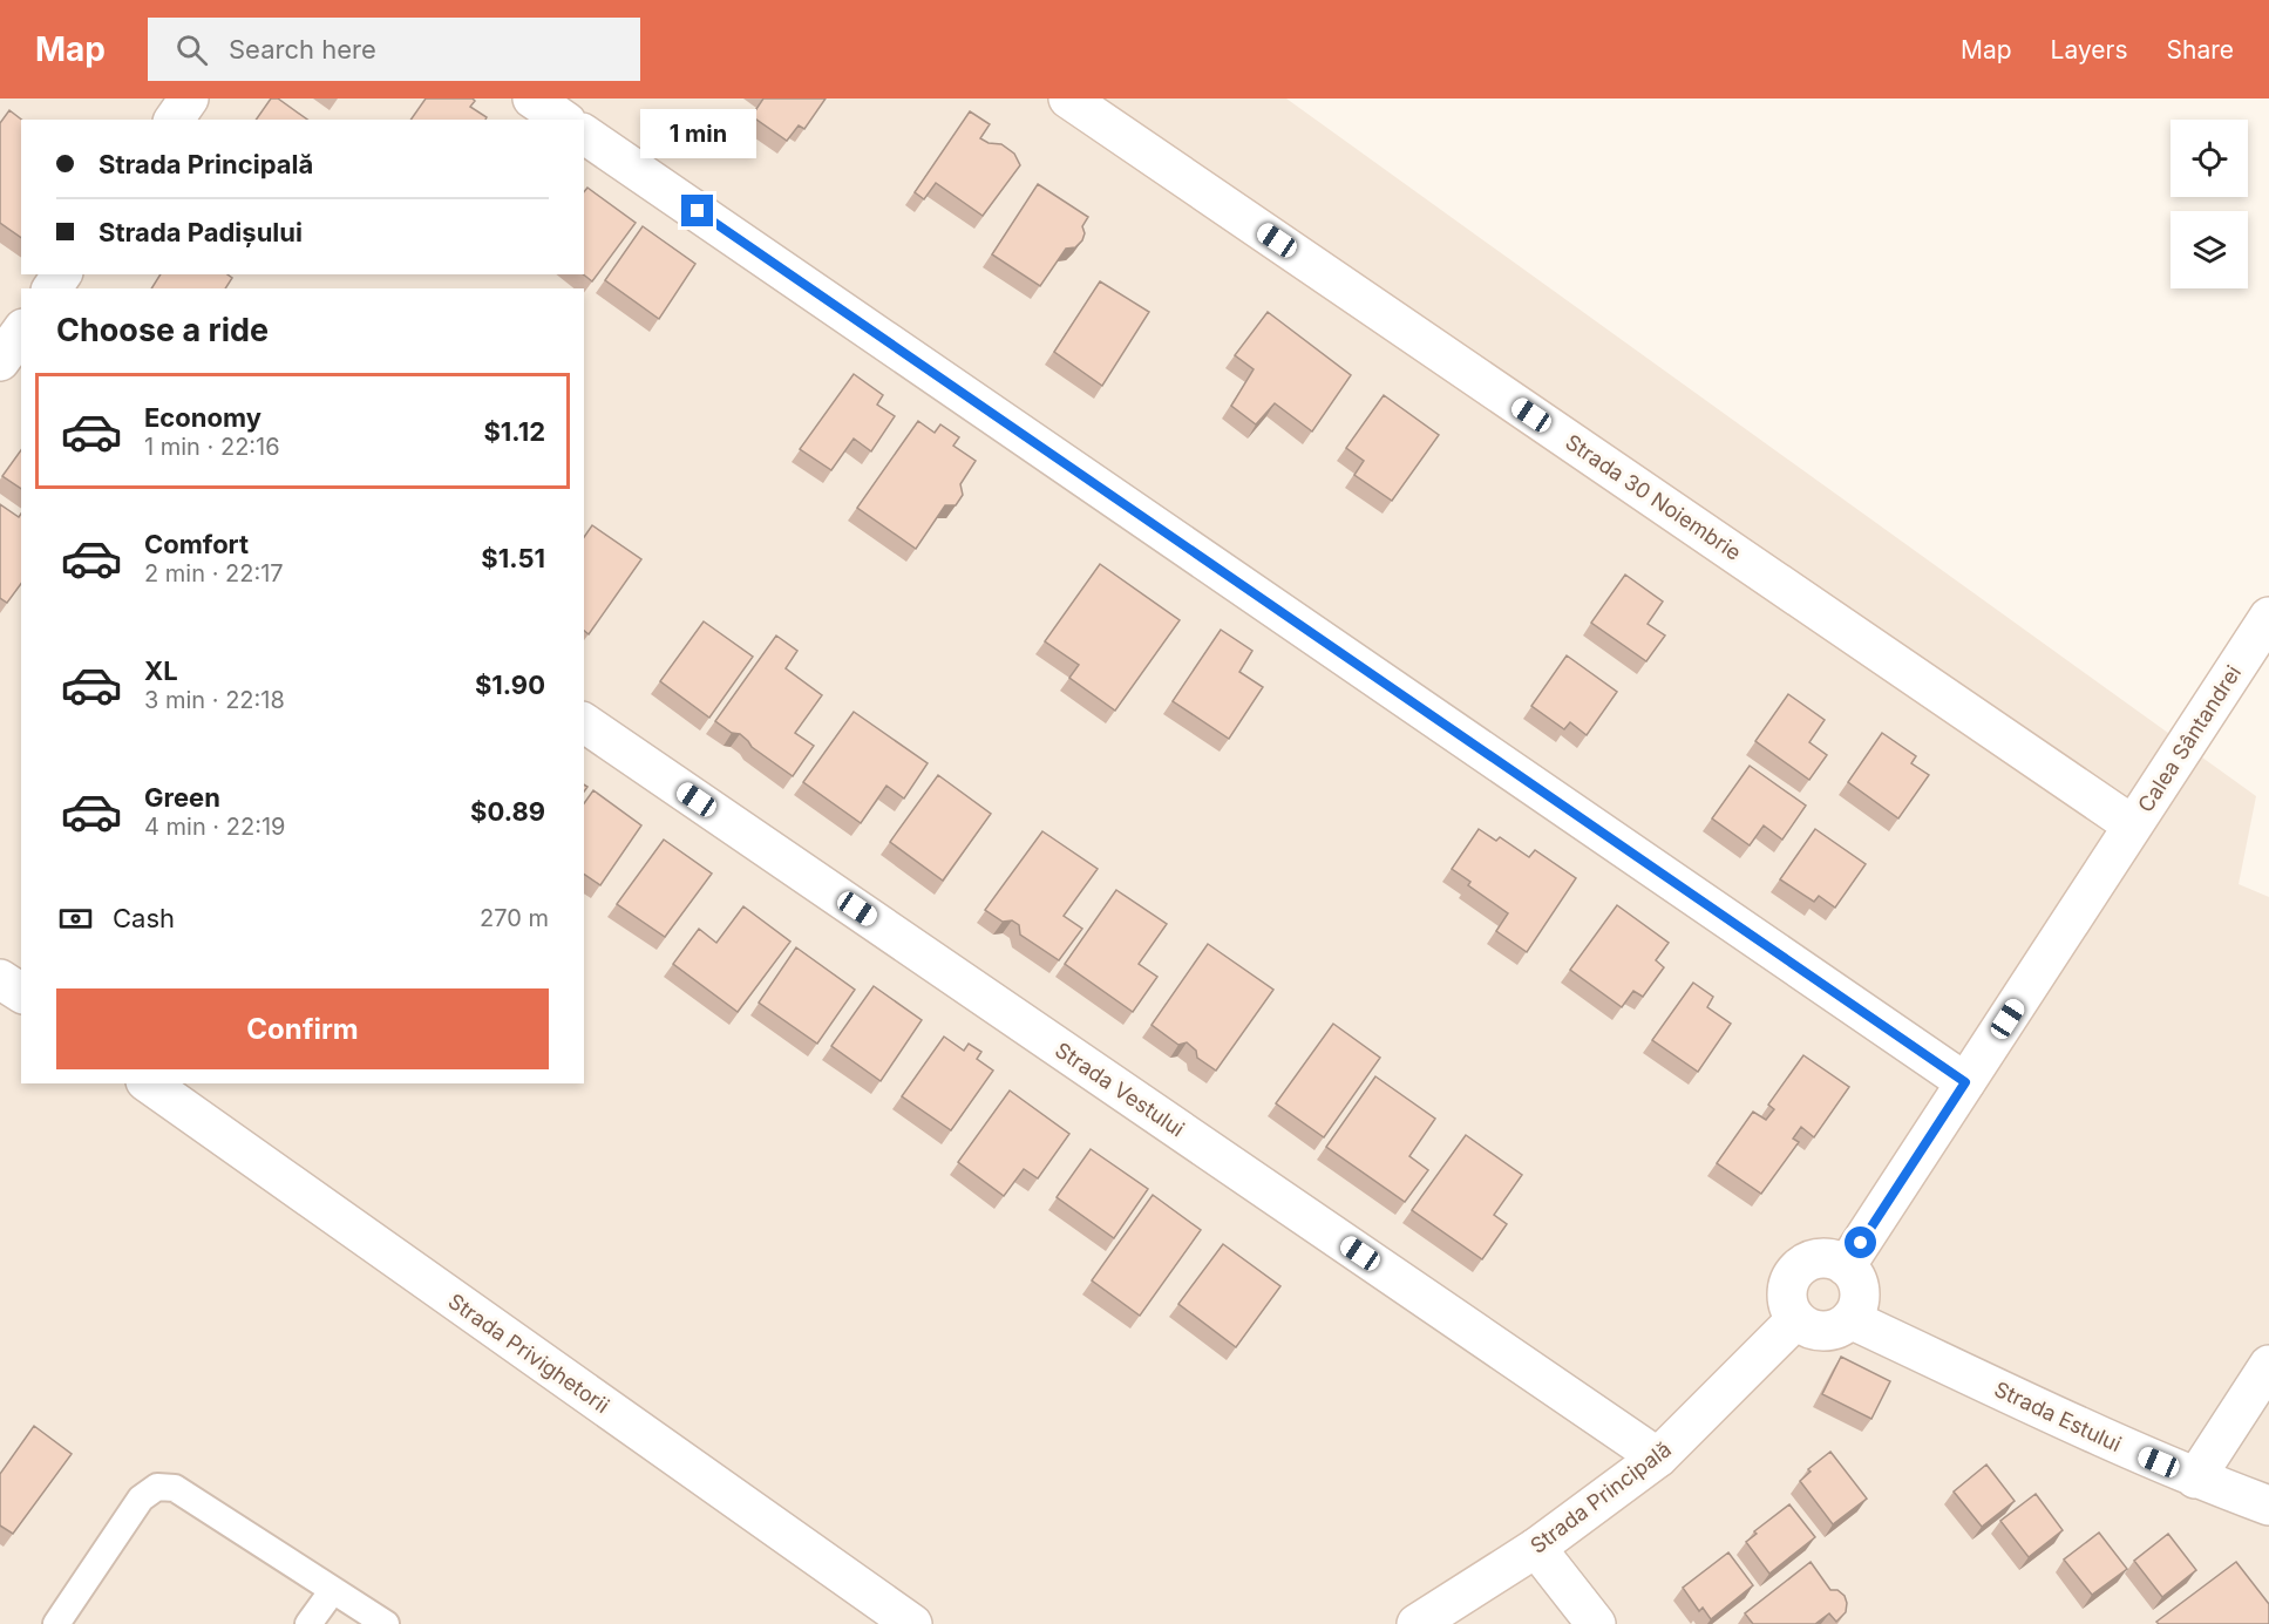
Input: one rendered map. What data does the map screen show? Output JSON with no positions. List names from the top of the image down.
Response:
{
  "streets": {
    "street": [
      "Strada 30 Noiembrie",
      "Calea Sântandrei",
      "Strada Vestului",
      "Strada Privighetorii",
      "Strada Estului",
      "Strada Principală"
    ]
  },
  "crossings": [
    ["Strada 30 Noiembrie", "Calea Sântandrei"],
    ["Strada Vestului", "Strada Principală"],
    ["Strada Estului", "Strada Principală"]
  ],
  "page": {
    "header": "Map",
    "search": "Search here",
    "nav": ["Map", "Layers", "Share"],
    "bubble": "1 min",
    "banner": ["Strada Principală", "Strada Padișului"],
    "heading": "Choose a ride",
    "list": [
      {
        "name": "Economy",
        "note": "1 min · 22:16",
        "value": "$1.12"
      },
      {
        "name": "Comfort",
        "note": "2 min · 22:17",
        "value": "$1.51"
      },
      {
        "name": "XL",
        "note": "3 min · 22:18",
        "value": "$1.90"
      },
      {
        "name": "Green",
        "note": "4 min · 22:19",
        "value": "$0.89"
      }
    ],
    "pay": ["Cash", "270 m"],
    "buttons": "Confirm"
  }
}
